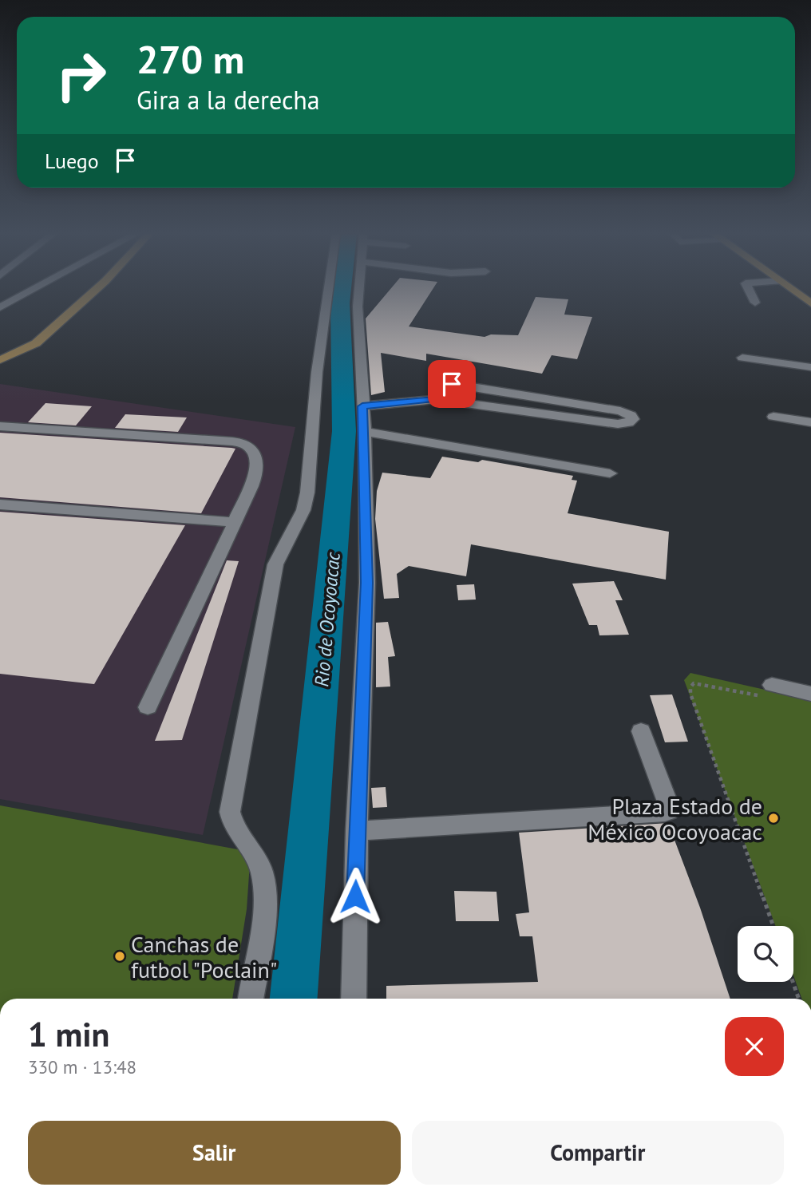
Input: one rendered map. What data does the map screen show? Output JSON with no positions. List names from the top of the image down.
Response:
{
  "water": ["Rio de Ocoyoacac"],
  "places": ["Plaza Estado de México Ocoyoacac", "Canchas de futbol \"Poclain\""],
  "page": {
    "turn": ["270 m", "Gira a la derecha"],
    "then": "Luego",
    "heading": ["1 min", "330 m · 13:48"],
    "buttons": ["Salir", "Compartir"]
  }
}
